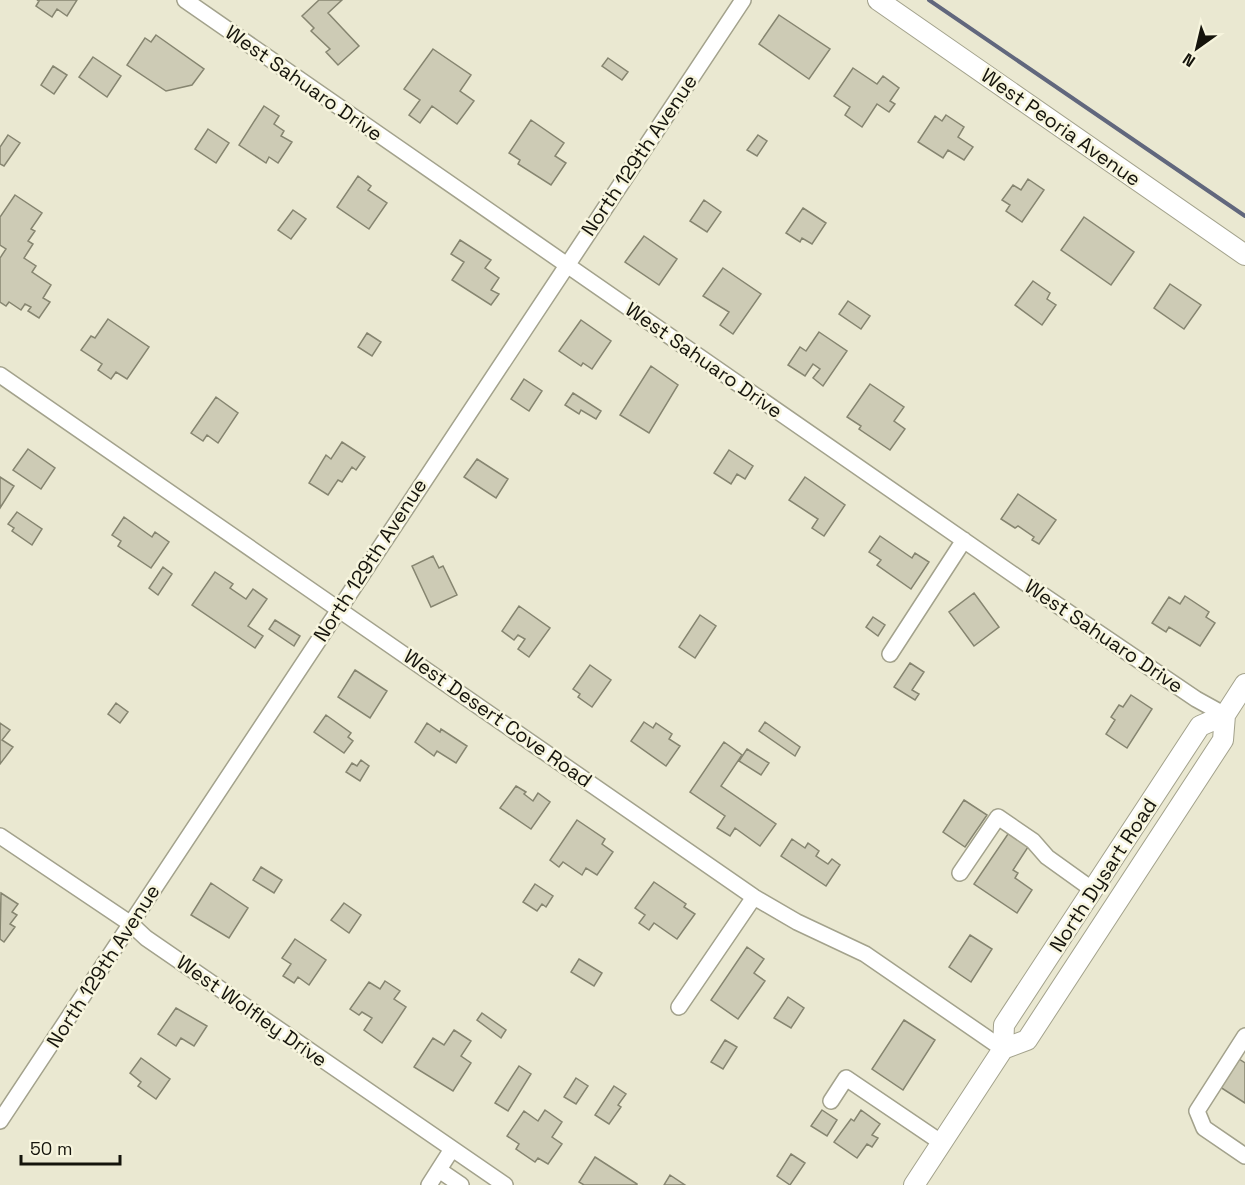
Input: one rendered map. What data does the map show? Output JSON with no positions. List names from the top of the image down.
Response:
{
  "streets": {
    "main road": ["West Peoria Avenue", "North Dysart Road"],
    "street": [
      "West Sahuaro Drive",
      "North 129th Avenue",
      "West Desert Cove Road",
      "West Wolfley Drive"
    ]
  },
  "crossings": [
    ["West Sahuaro Drive", "North 129th Avenue"],
    ["West Sahuaro Drive", "North Dysart Road"],
    ["North 129th Avenue", "West Desert Cove Road"],
    ["North 129th Avenue", "West Wolfley Drive"],
    ["West Desert Cove Road", "North Dysart Road"]
  ],
  "scale_bar": "50 m",
  "north": "bottom left"
}
